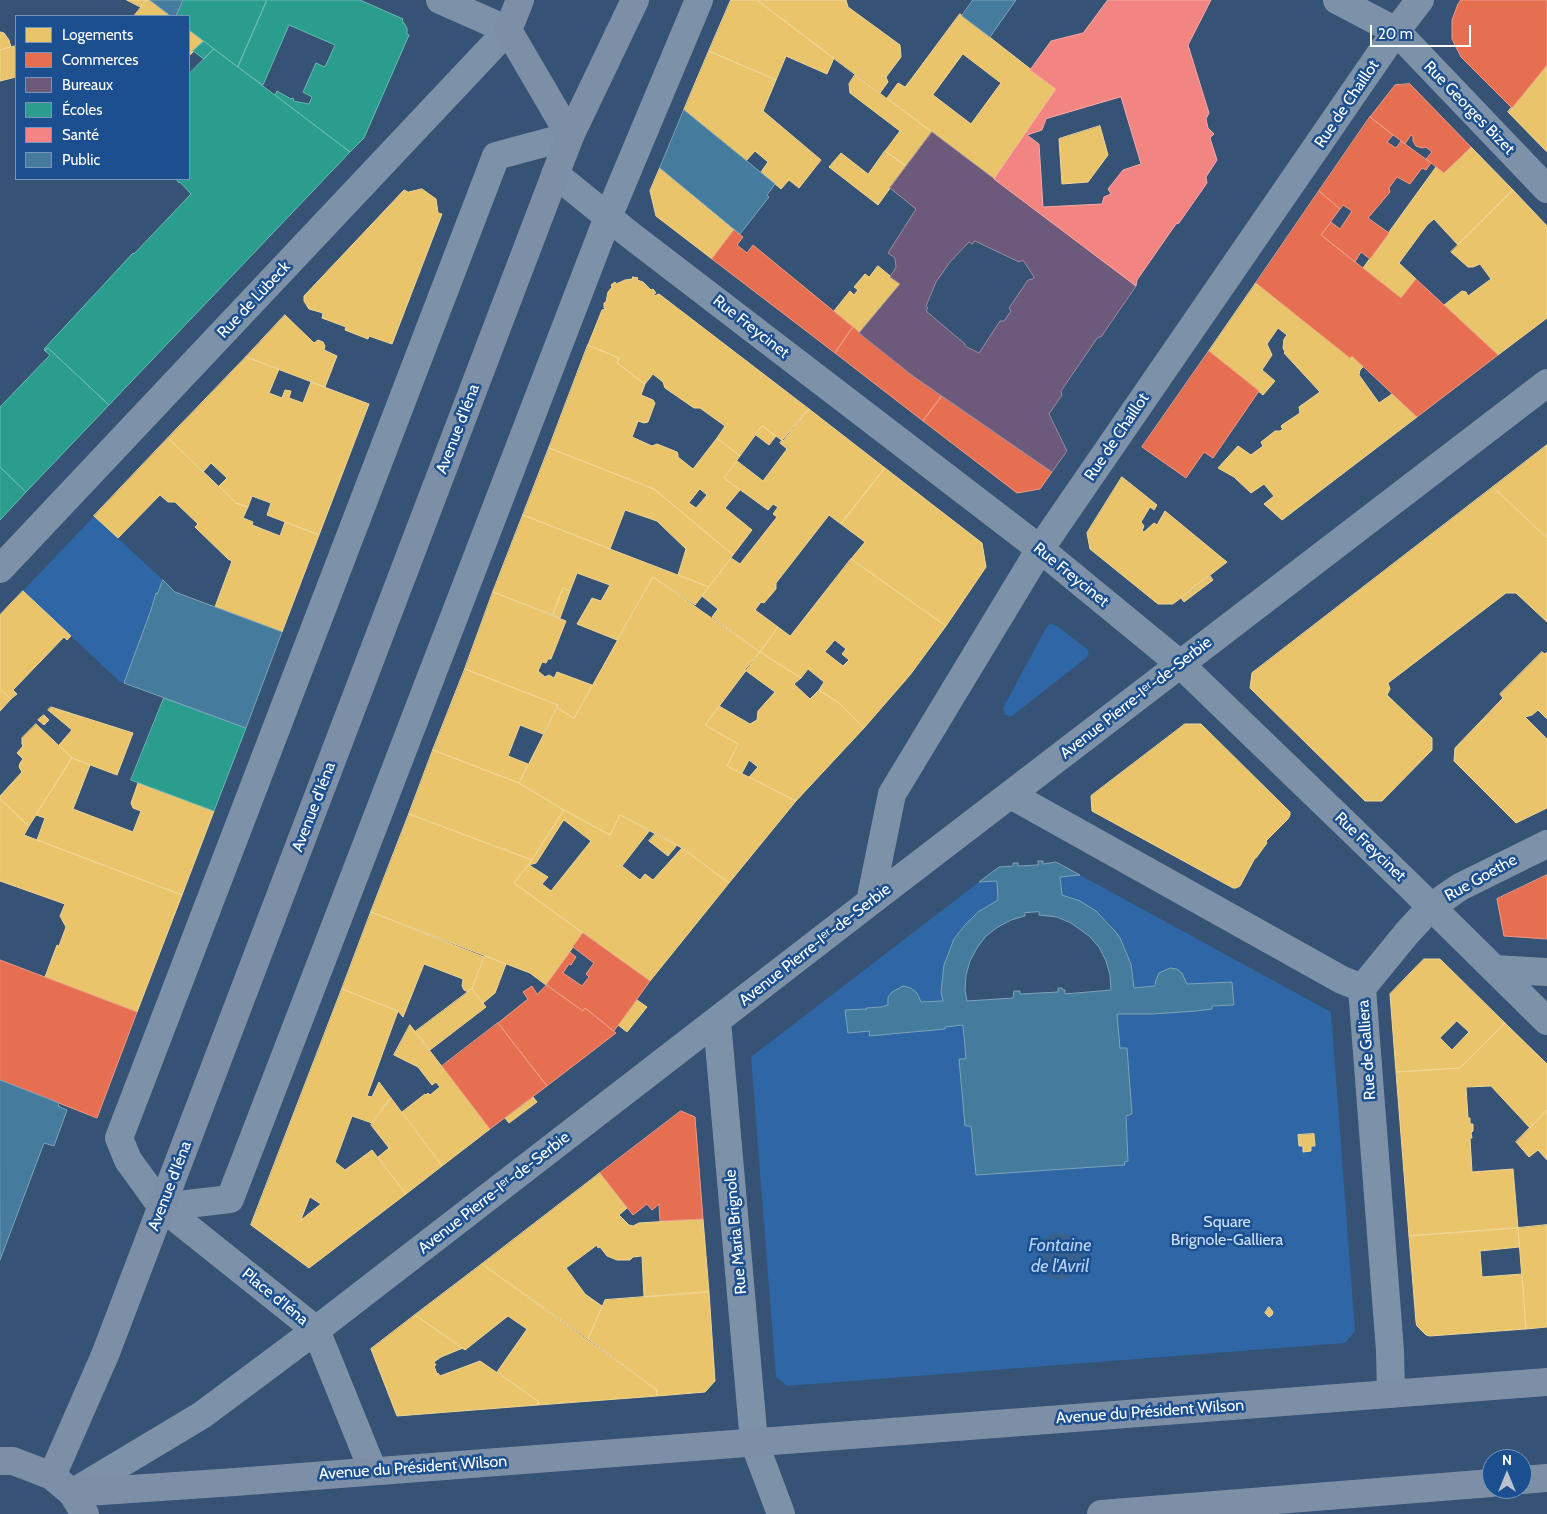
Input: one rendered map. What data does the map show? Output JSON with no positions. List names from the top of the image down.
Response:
{
  "streets": {
    "main road": ["Avenue d'Iéna", "Avenue du Président Wilson"],
    "street": [
      "Rue de Chaillot",
      "Rue Georges Bizet",
      "Rue de Lübeck",
      "Rue Freycinet",
      "Avenue Pierre-Iᵉʳ-de-Serbie",
      "Rue Goethe",
      "Rue de Galliera",
      "Rue Maria Brignole",
      "Place d'Iéna"
    ]
  },
  "crossings": [
    ["Rue de Chaillot", "Rue Georges Bizet"],
    ["Rue de Chaillot", "Rue Freycinet"],
    ["Rue de Chaillot", "Avenue Pierre-Iᵉʳ-de-Serbie"],
    ["Rue Freycinet", "Avenue d'Iéna"],
    ["Rue Freycinet", "Avenue Pierre-Iᵉʳ-de-Serbie"],
    ["Rue Freycinet", "Rue Goethe"],
    ["Avenue d'Iéna", "Avenue Pierre-Iᵉʳ-de-Serbie"],
    ["Avenue d'Iéna", "Place d'Iéna"],
    ["Avenue d'Iéna", "Avenue du Président Wilson"],
    ["Avenue Pierre-Iᵉʳ-de-Serbie", "Rue de Galliera"],
    ["Avenue Pierre-Iᵉʳ-de-Serbie", "Rue Maria Brignole"],
    ["Avenue Pierre-Iᵉʳ-de-Serbie", "Place d'Iéna"],
    ["Avenue Pierre-Iᵉʳ-de-Serbie", "Avenue du Président Wilson"],
    ["Rue Goethe", "Rue de Galliera"],
    ["Rue de Galliera", "Avenue du Président Wilson"],
    ["Rue Maria Brignole", "Avenue du Président Wilson"],
    ["Place d'Iéna", "Avenue du Président Wilson"]
  ],
  "water": ["Fontaine de l'Avril"],
  "parks": ["Square Brignole-Galliera"],
  "legend": [
    "Logements",
    "Commerces",
    "Bureaux",
    "Écoles",
    "Santé",
    "Public"
  ],
  "scale_bar": "20 m",
  "north": "top"
}
